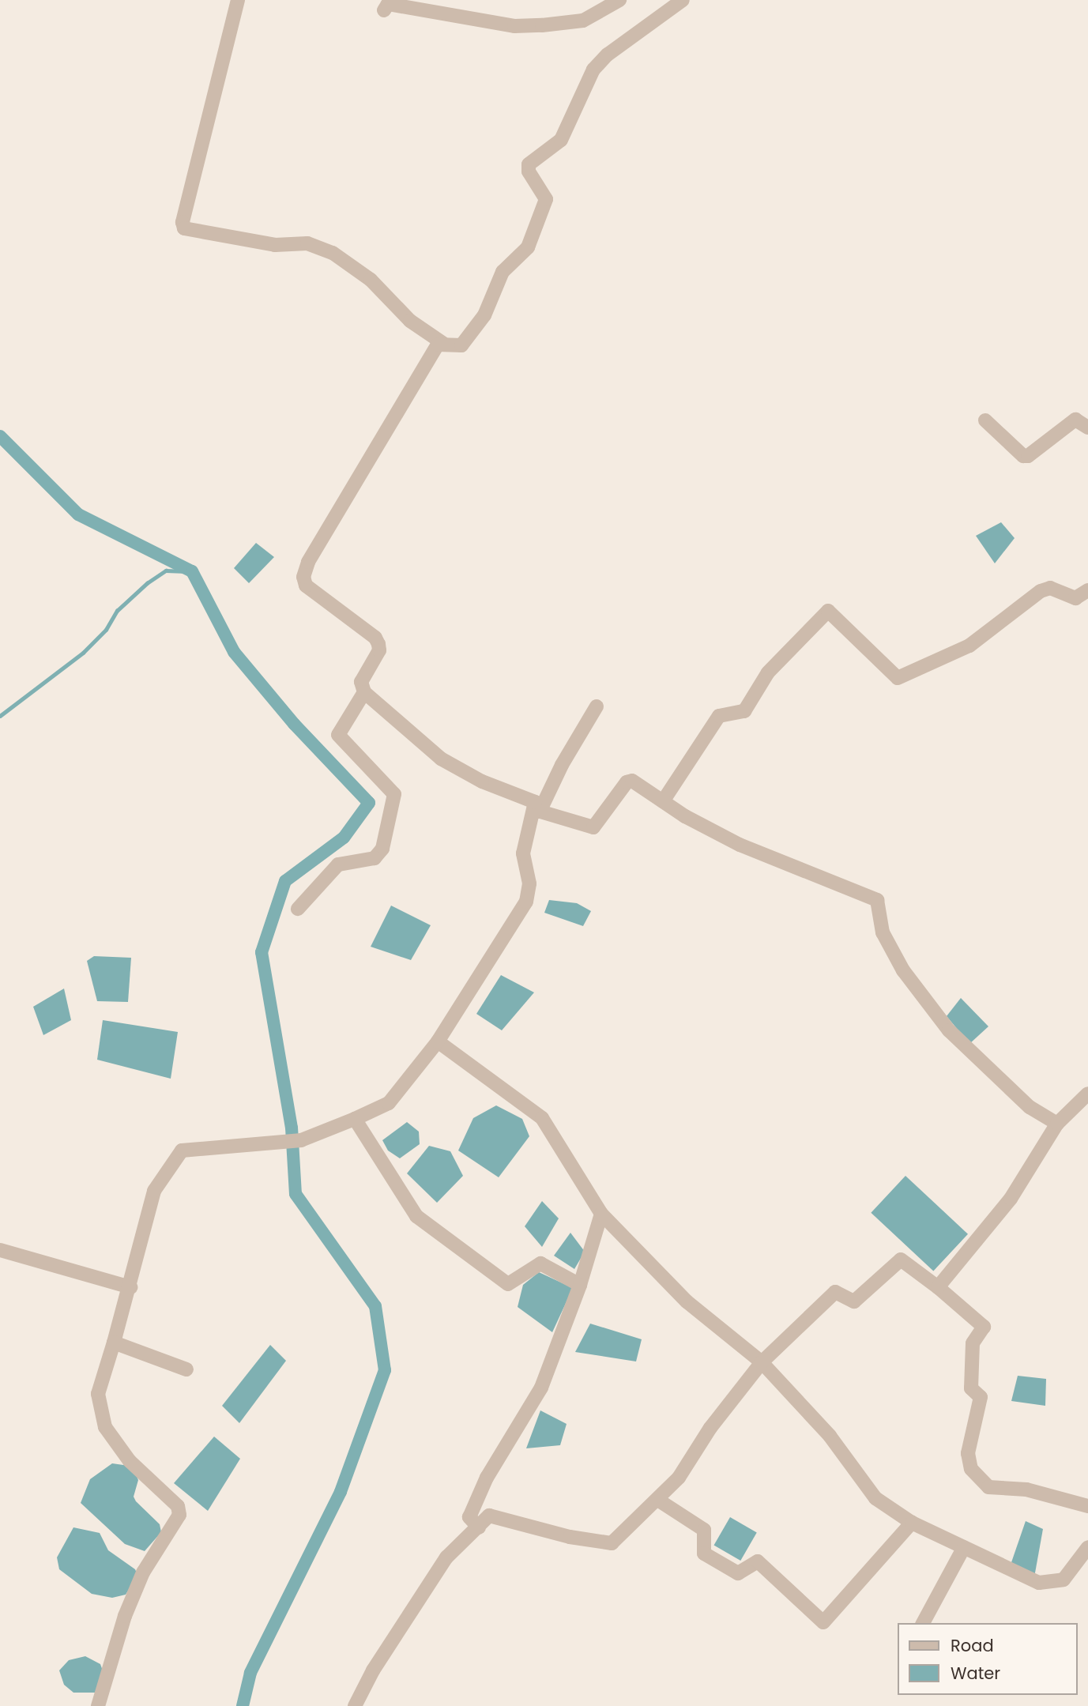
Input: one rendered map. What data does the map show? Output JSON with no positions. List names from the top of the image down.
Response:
{
  "legend": ["Road", "Water"]
}
